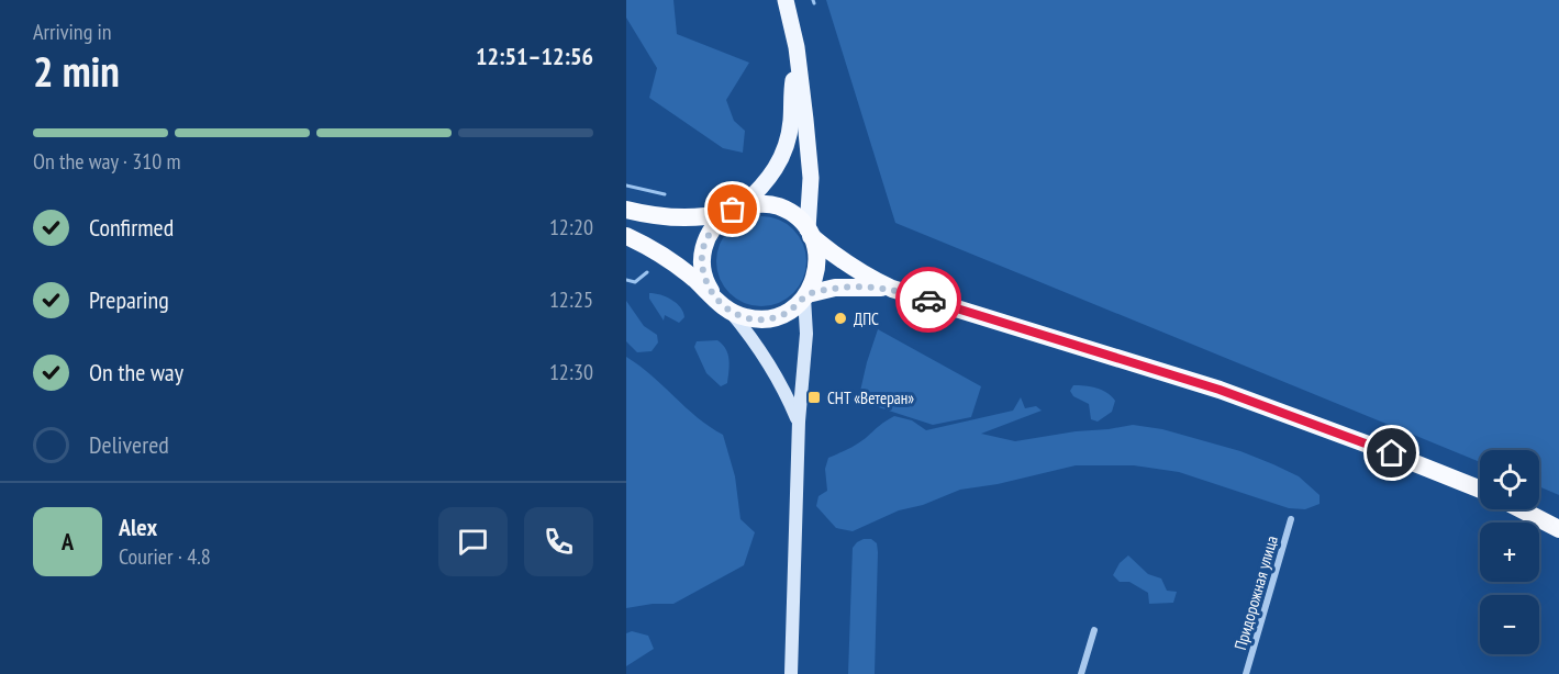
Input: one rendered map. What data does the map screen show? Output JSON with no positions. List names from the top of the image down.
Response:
{
  "streets": {
    "street": ["Придорожная улица"]
  },
  "places": {
    "other": ["ДПС"],
    "transit": ["СНТ «Ветеран»"]
  },
  "page": {
    "heading": ["2 min", "Arriving in", "12:51–12:56"],
    "panel": ["Alex", "Courier · 4.8"],
    "bar": "On the way · 310 m",
    "list": [
      ["Confirmed", "12:20"],
      ["Preparing", "12:25"],
      ["On the way", "12:30"],
      "Delivered"
    ],
    "map_buttons": ["+", "−"],
    "round": "A"
  }
}
